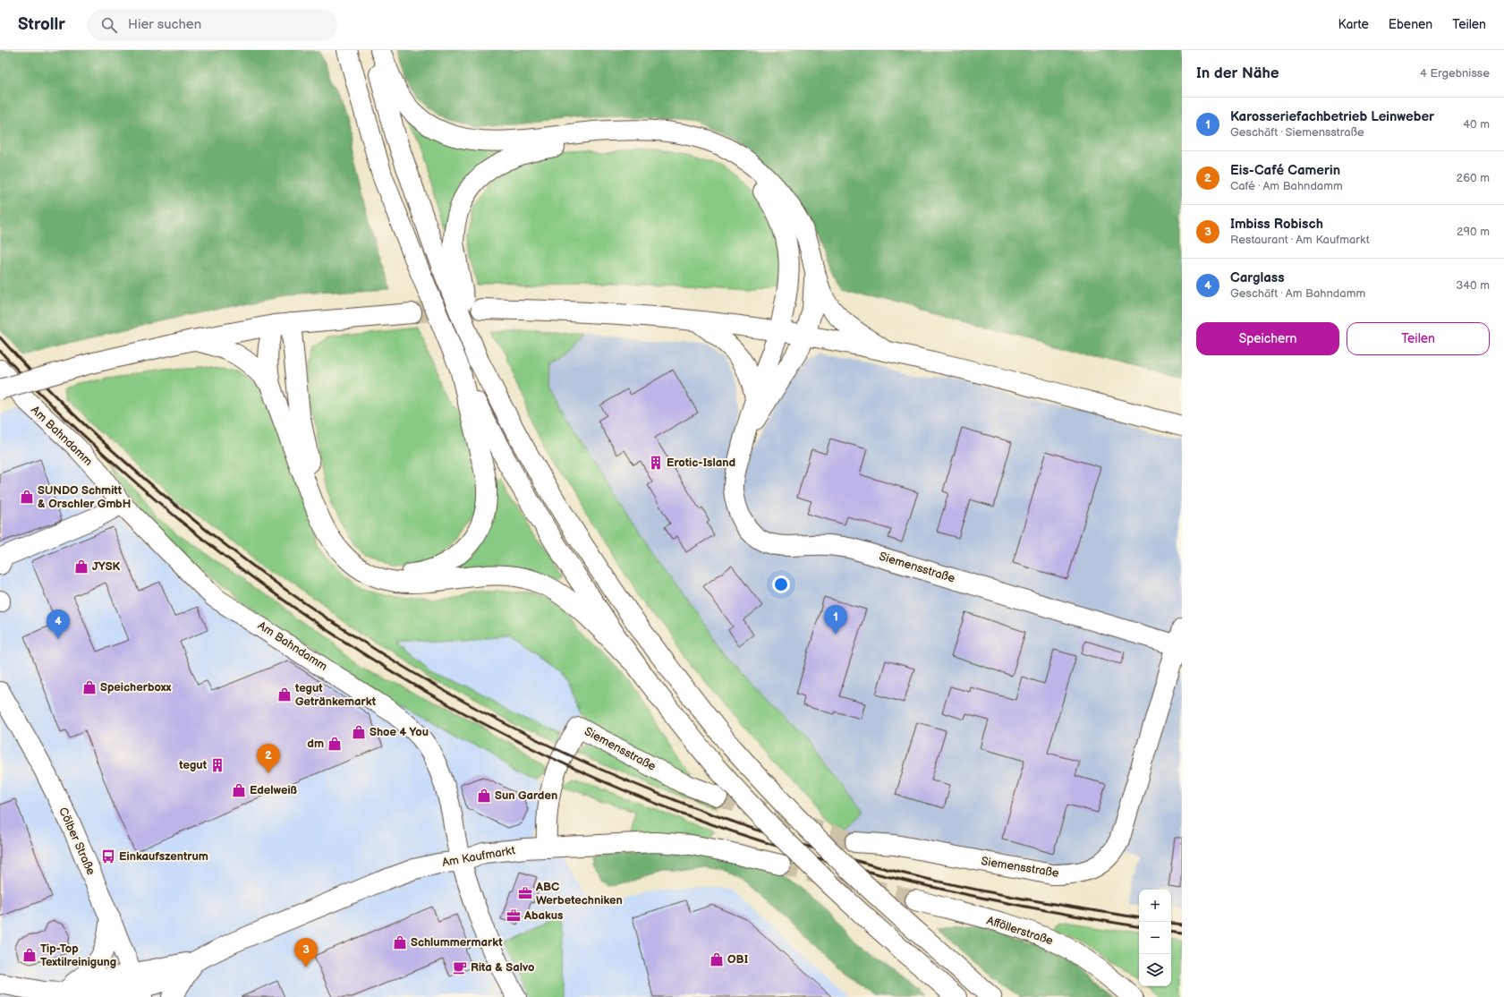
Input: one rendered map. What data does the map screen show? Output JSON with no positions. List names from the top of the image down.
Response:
{
  "streets": {
    "main road": [
      "Am Bahndamm",
      "Siemensstraße",
      "Cölber Straße",
      "Am Kaufmarkt",
      "Afföllerstraße"
    ]
  },
  "crossings": [
    ["Am Bahndamm", "Am Kaufmarkt"],
    ["Siemensstraße", "Am Kaufmarkt"],
    ["Cölber Straße", "Am Kaufmarkt"]
  ],
  "places": {
    "building": ["Erotic-Island", "tegut"],
    "shop": [
      "SUNDO Schmitt & Orschler GmbH",
      "JYSK",
      "Speicherboxx",
      "tegut Getränkemarkt",
      "Shoe 4 You",
      "dm",
      "Edelweiß",
      "Sun Garden",
      "Schlummermarkt",
      "Tip-Top Textilreinigung",
      "OBI"
    ],
    "bus stop": ["Einkaufszentrum"],
    "office": ["ABC Werbetechniken", "Abakus"],
    "cafe": ["Rita & Salvo"]
  },
  "page": {
    "header": "Strollr",
    "search": "Hier suchen",
    "nav": ["Karte", "Ebenen", "Teilen"],
    "heading": ["In der Nähe", "4 Ergebnisse"],
    "list": [
      {
        "mark": "1",
        "name": "Karosseriefachbetrieb Leinweber",
        "note": "Geschäft · Siemensstraße",
        "value": "40 m"
      },
      {
        "mark": "2",
        "name": "Eis-Café Camerin",
        "note": "Café · Am Bahndamm",
        "value": "260 m"
      },
      {
        "mark": "3",
        "name": "Imbiss Robisch",
        "note": "Restaurant · Am Kaufmarkt",
        "value": "290 m"
      },
      {
        "mark": "4",
        "name": "Carglass",
        "note": "Geschäft · Am Bahndamm",
        "value": "340 m"
      }
    ],
    "buttons": ["Speichern", "Teilen"],
    "pins": [
      "1",
      "4",
      "2",
      "3"
    ],
    "map_buttons": ["+", "−"]
  }
}
